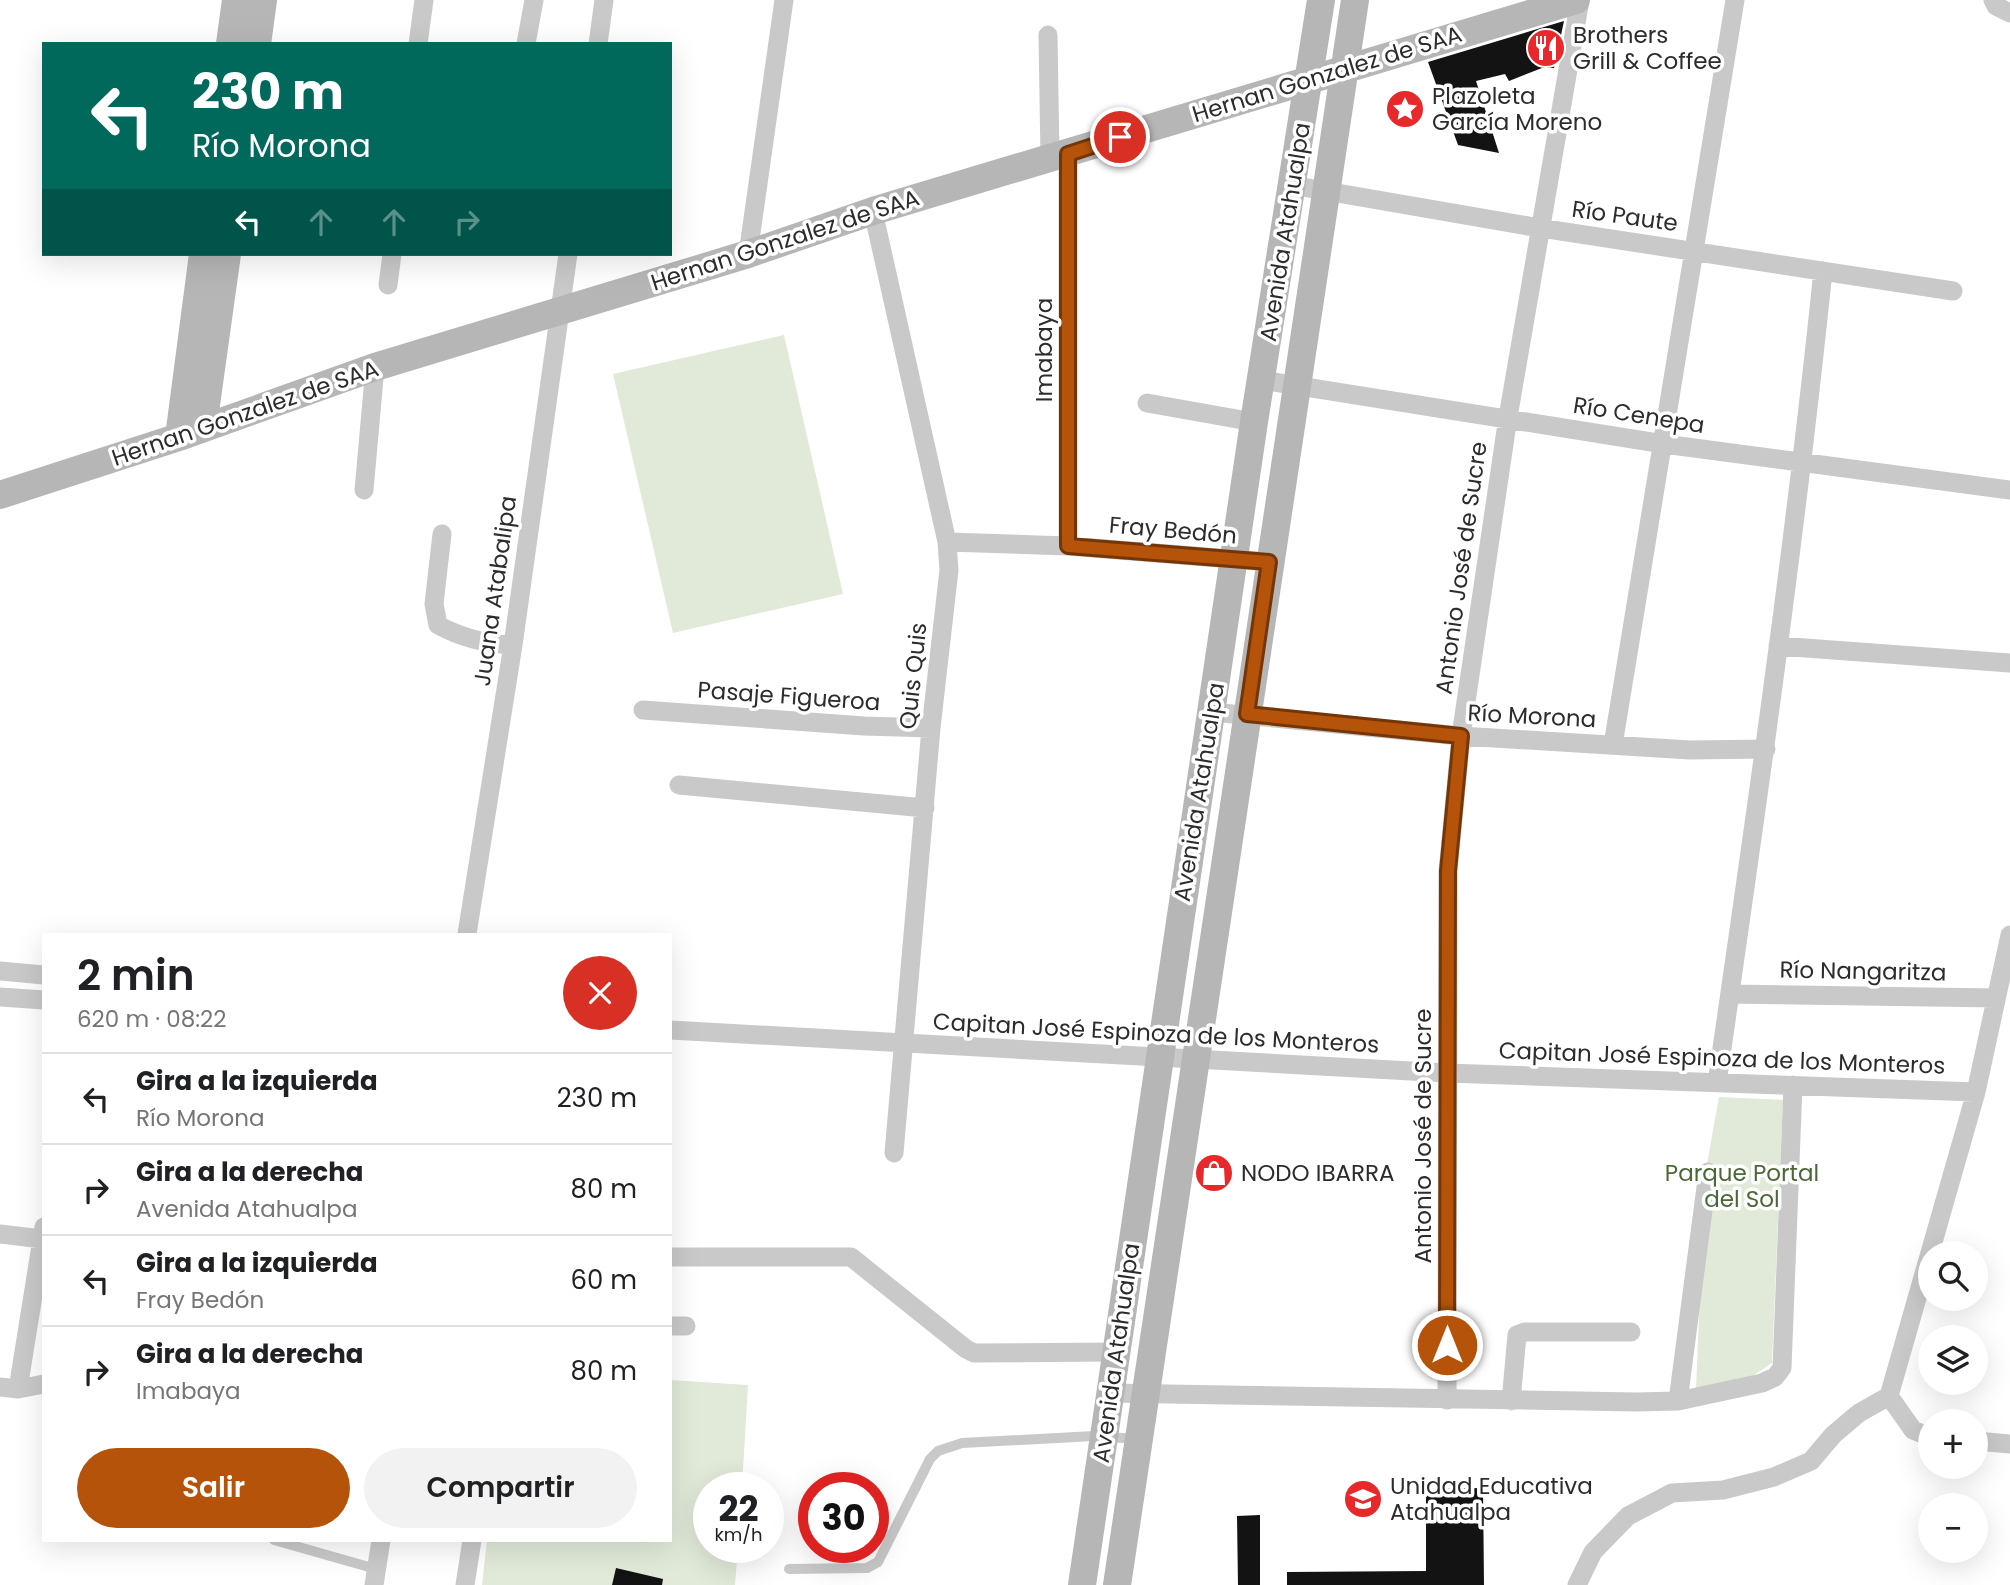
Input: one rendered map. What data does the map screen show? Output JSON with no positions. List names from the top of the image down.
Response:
{
  "streets": {
    "main road": ["Hernan Gonzalez de SAA", "Avenida Atahualpa"],
    "street": [
      "Río Paute",
      "Imabaya",
      "Río Cenepa",
      "Fray Bedón",
      "Antonio José de Sucre",
      "Juana Atabalipa",
      "Quis Quis",
      "Pasaje Figueroa",
      "Río Morona",
      "Río Nangaritza",
      "Capitan José Espinoza de los Monteros"
    ]
  },
  "crossings": [
    ["Hernan Gonzalez de SAA", "Avenida Atahualpa"],
    ["Hernan Gonzalez de SAA", "Imabaya"],
    ["Hernan Gonzalez de SAA", "Antonio José de Sucre"],
    ["Hernan Gonzalez de SAA", "Juana Atabalipa"],
    ["Hernan Gonzalez de SAA", "Quis Quis"],
    ["Río Paute", "Avenida Atahualpa"],
    ["Río Paute", "Antonio José de Sucre"],
    ["Avenida Atahualpa", "Río Cenepa"],
    ["Avenida Atahualpa", "Fray Bedón"],
    ["Avenida Atahualpa", "Río Morona"],
    ["Avenida Atahualpa", "Capitan José Espinoza de los Monteros"],
    ["Imabaya", "Fray Bedón"],
    ["Río Cenepa", "Antonio José de Sucre"],
    ["Fray Bedón", "Quis Quis"],
    ["Antonio José de Sucre", "Río Morona"],
    ["Antonio José de Sucre", "Capitan José Espinoza de los Monteros"],
    ["Quis Quis", "Pasaje Figueroa"],
    ["Quis Quis", "Capitan José Espinoza de los Monteros"]
  ],
  "parks": ["Parque Portal del Sol"],
  "places": {
    "restaurant": ["Brothers Grill & Coffee"],
    "place": ["Plazoleta García Moreno"],
    "shop": ["NODO IBARRA"],
    "school or university": ["Unidad Educativa Atahualpa"]
  },
  "page": {
    "turn": ["230 m", "Río Morona"],
    "heading": ["2 min", "620 m · 08:22"],
    "list": [
      {
        "name": "Gira a la izquierda",
        "note": "Río Morona",
        "value": "230 m"
      },
      {
        "name": "Gira a la derecha",
        "note": "Avenida Atahualpa",
        "value": "80 m"
      },
      {
        "name": "Gira a la izquierda",
        "note": "Fray Bedón",
        "value": "60 m"
      },
      {
        "name": "Gira a la derecha",
        "note": "Imabaya",
        "value": "80 m"
      }
    ],
    "map_buttons": ["+", "−"],
    "buttons": ["Salir", "Compartir"],
    "speed": "22 km/h",
    "limit": "30"
  }
}
